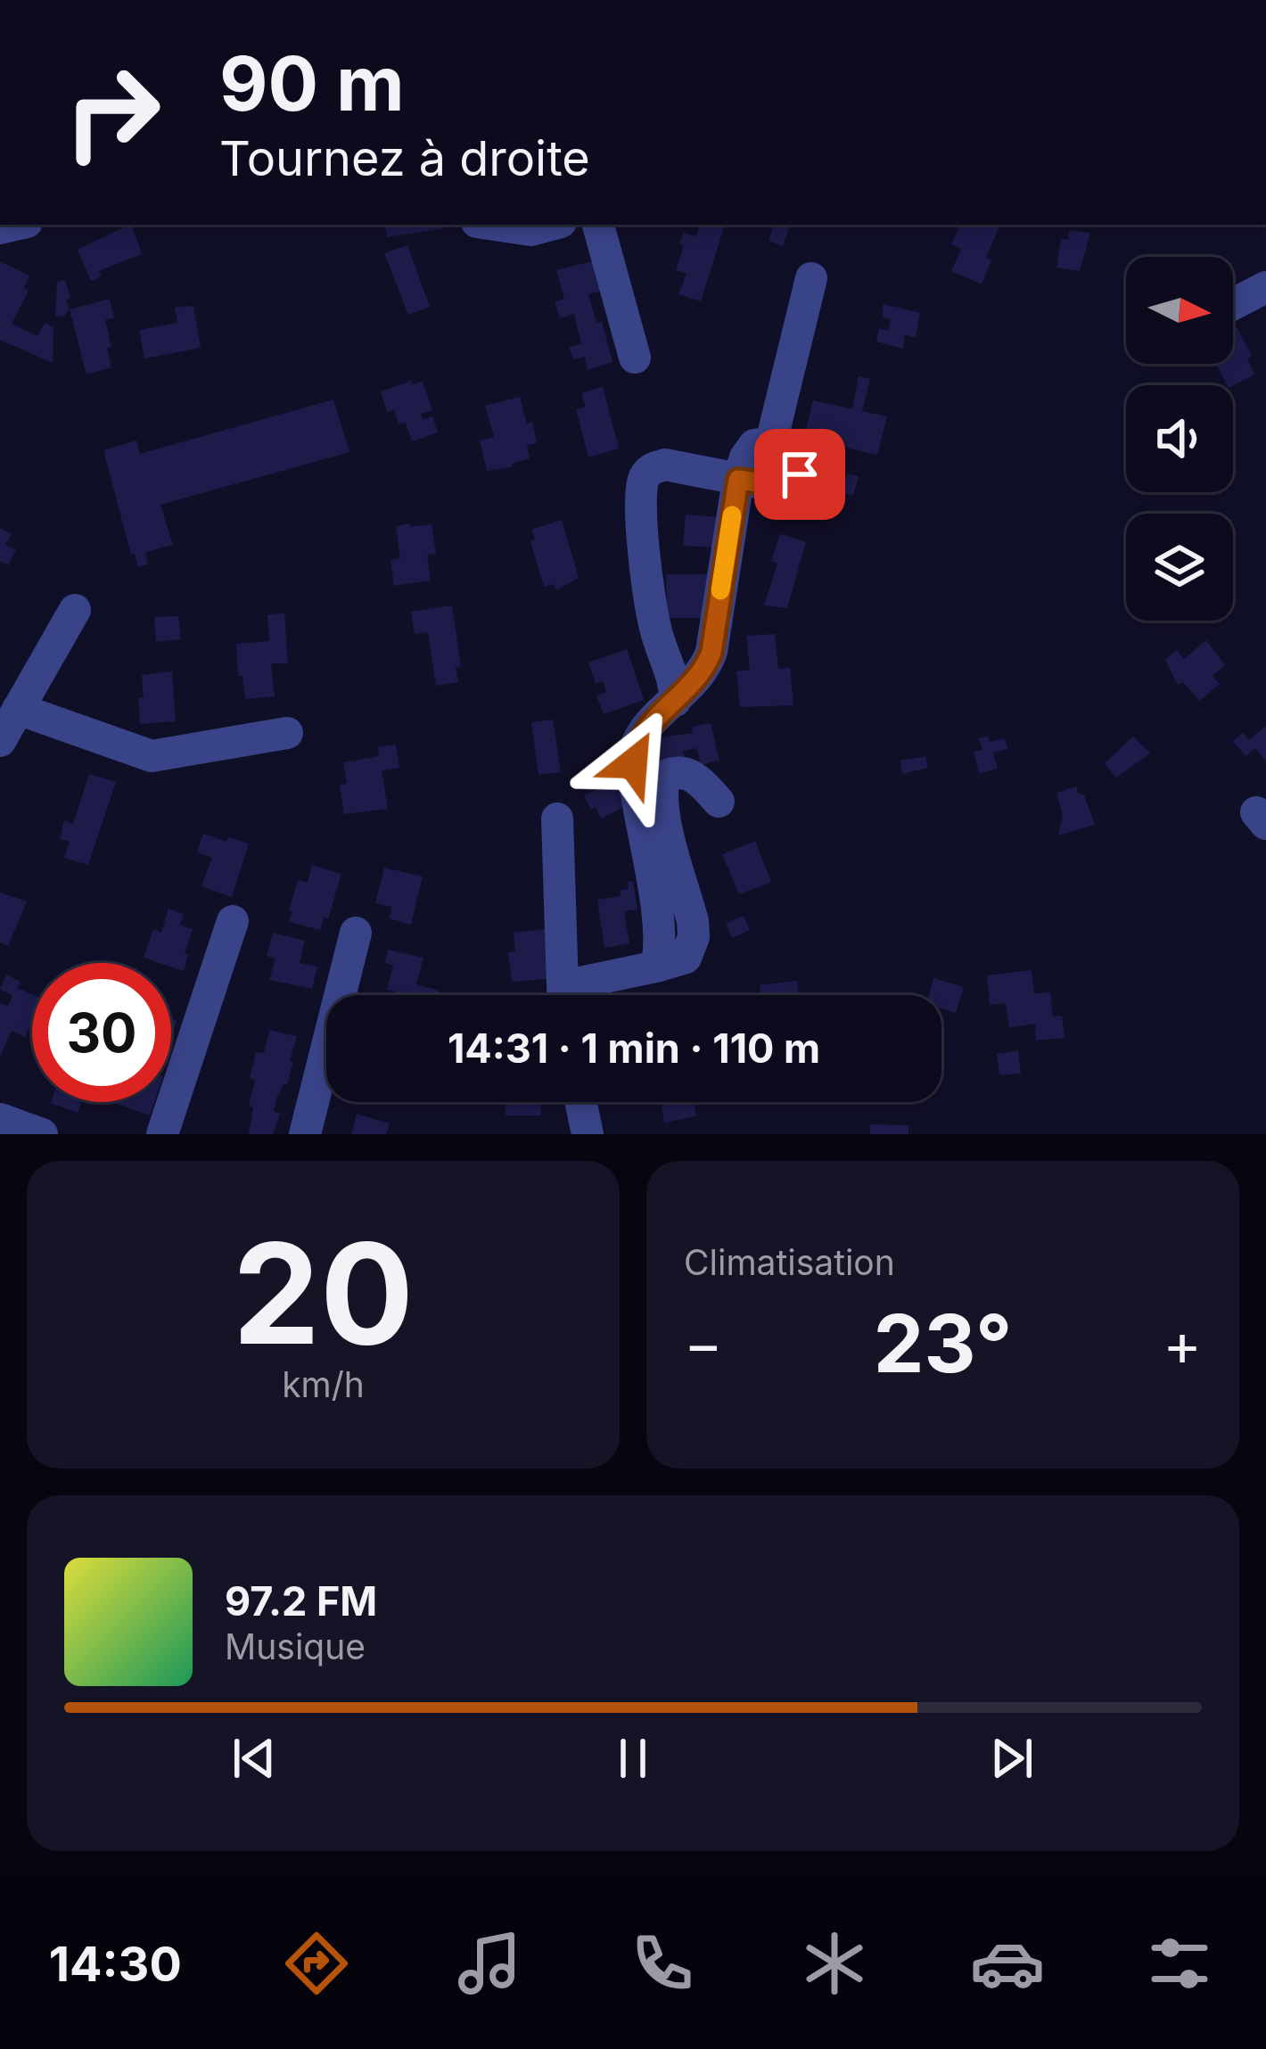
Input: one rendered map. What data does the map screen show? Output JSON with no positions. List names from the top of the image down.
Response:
{
  "north": "right",
  "page": {
    "turn": ["90 m", "Tournez à droite"],
    "limit": "30",
    "trip": "14:31 · 1 min · 110 m",
    "tile": [
      ["20", "km/h"],
      "Climatisation"
    ],
    "heat": ["−", "23°", "+"],
    "song": ["97.2 FM", "Musique"],
    "tabs": "14:30"
  }
}
